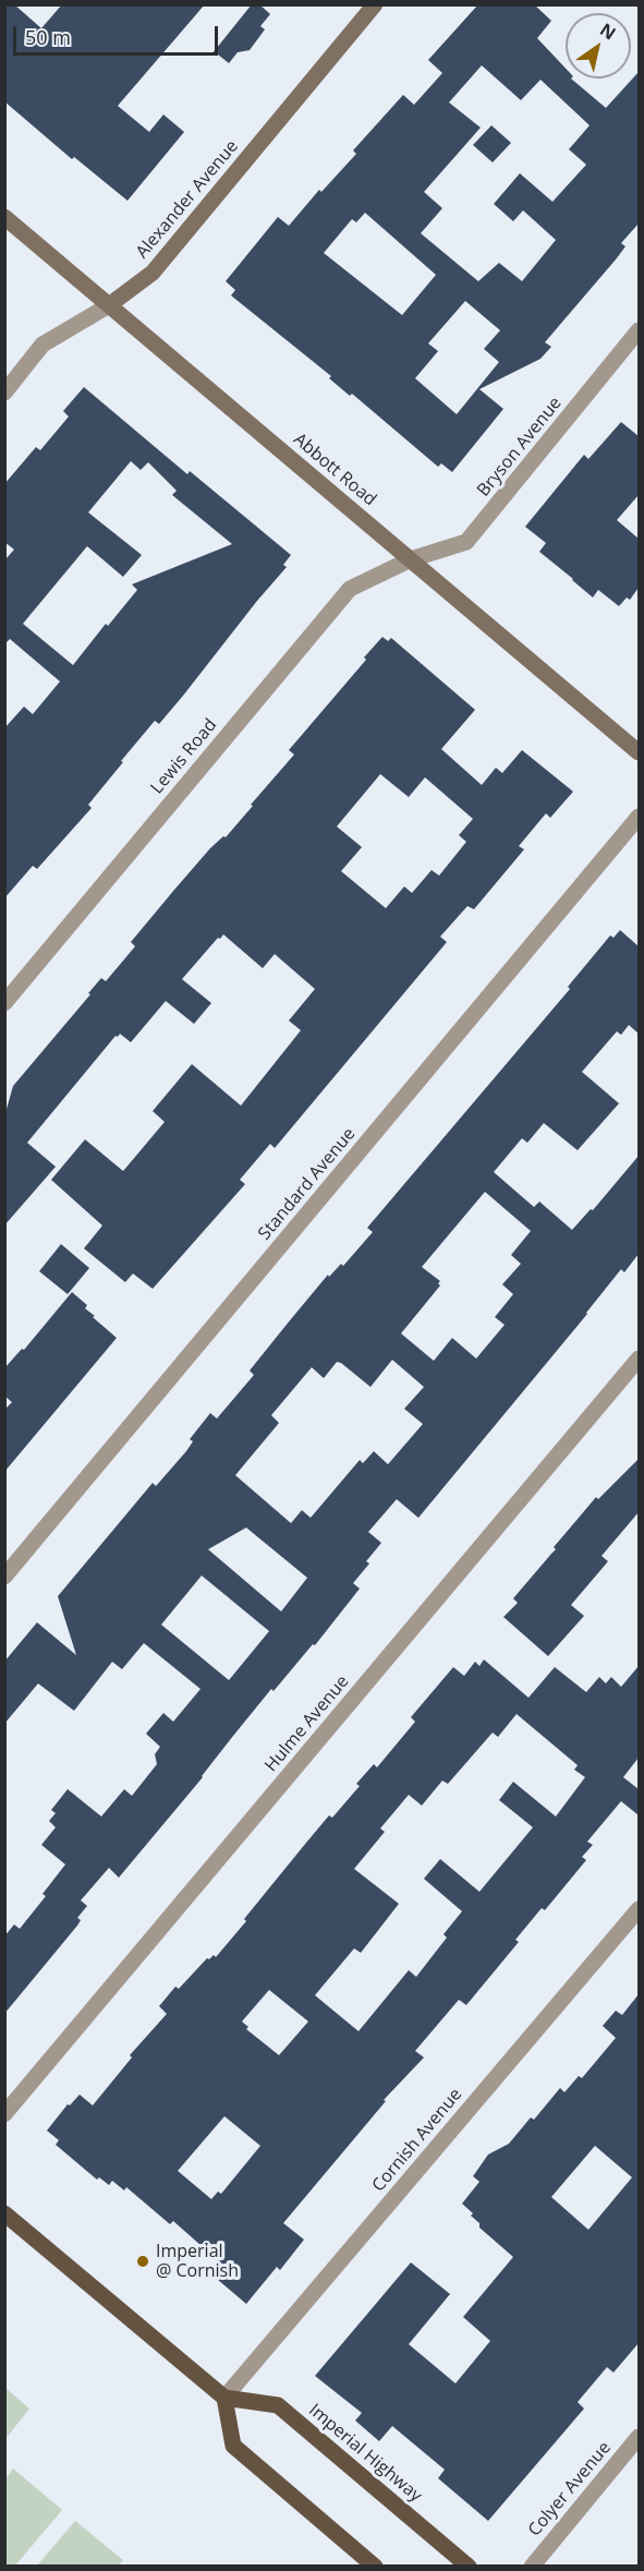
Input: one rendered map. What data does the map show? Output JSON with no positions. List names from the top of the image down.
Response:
{
  "streets": {
    "main road": ["Imperial Highway"],
    "street": [
      "Alexander Avenue",
      "Bryson Avenue",
      "Abbott Road",
      "Lewis Road",
      "Standard Avenue",
      "Hulme Avenue",
      "Cornish Avenue",
      "Colyer Avenue"
    ]
  },
  "crossings": [
    ["Alexander Avenue", "Abbott Road"],
    ["Bryson Avenue", "Abbott Road"],
    ["Bryson Avenue", "Lewis Road"],
    ["Abbott Road", "Lewis Road"],
    ["Cornish Avenue", "Imperial Highway"]
  ],
  "places": ["Imperial @ Cornish"],
  "scale_bar": "50 m",
  "north": "top right"
}
